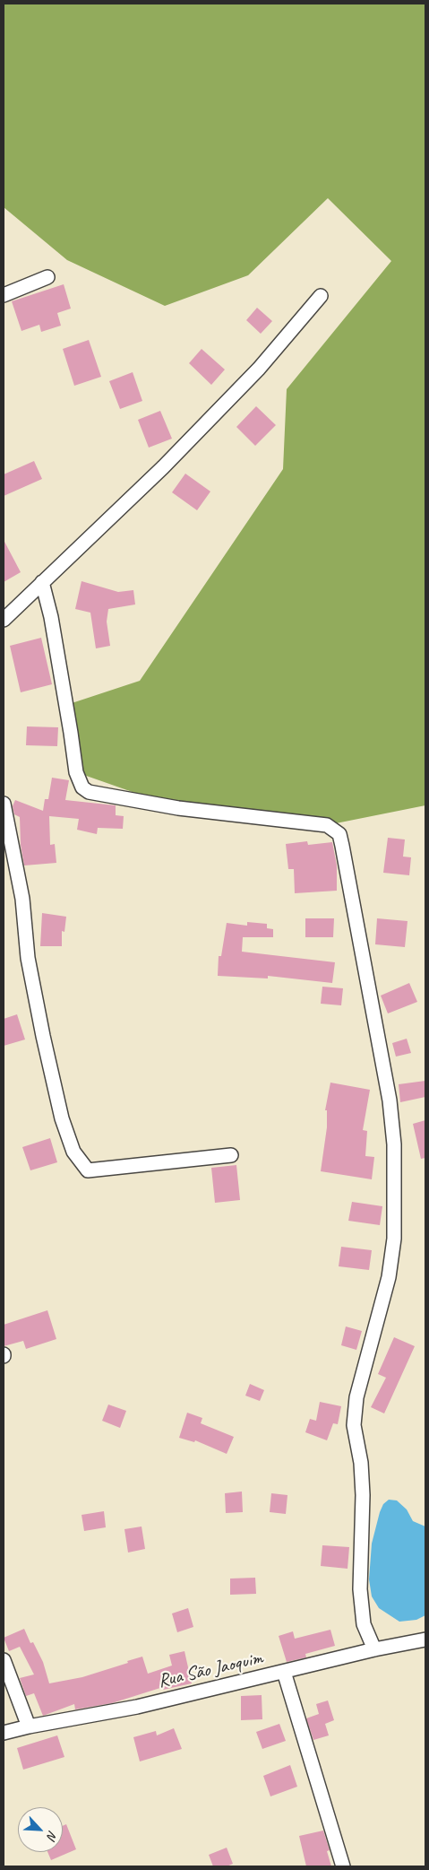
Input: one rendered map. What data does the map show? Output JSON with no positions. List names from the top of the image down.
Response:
{
  "streets": {
    "street": ["Rua São Jaoquim"]
  },
  "north": "bottom right"
}
